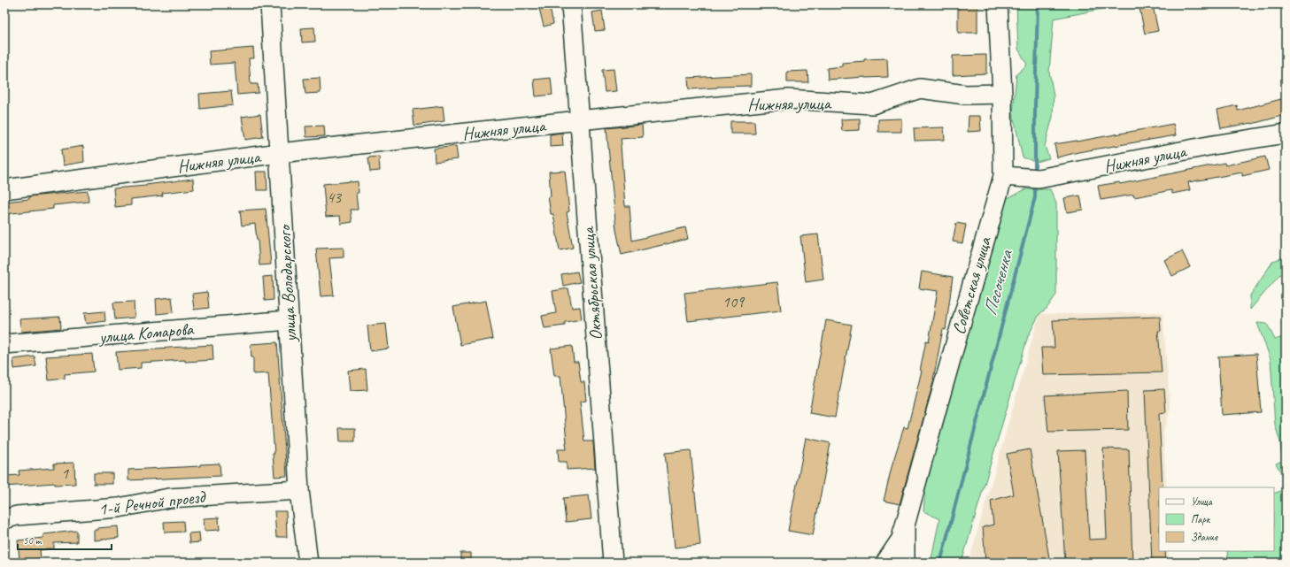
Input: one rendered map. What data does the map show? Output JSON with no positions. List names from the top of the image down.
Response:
{
  "streets": {
    "street": [
      "Нижняя улица",
      "улица Володарского",
      "Октябрьская улица",
      "Советская улица",
      "улица Комарова",
      "1-й Речной проезд"
    ]
  },
  "crossings": [
    ["Нижняя улица", "улица Володарского"],
    ["Нижняя улица", "Октябрьская улица"],
    ["Нижняя улица", "Советская улица"],
    ["улица Володарского", "улица Комарова"],
    ["улица Володарского", "1-й Речной проезд"]
  ],
  "water": ["Песоченка"],
  "house_numbers": ["43", "109", "1"],
  "legend": ["Улица", "Парк", "Здание"],
  "scale_bar": "50 m"
}
